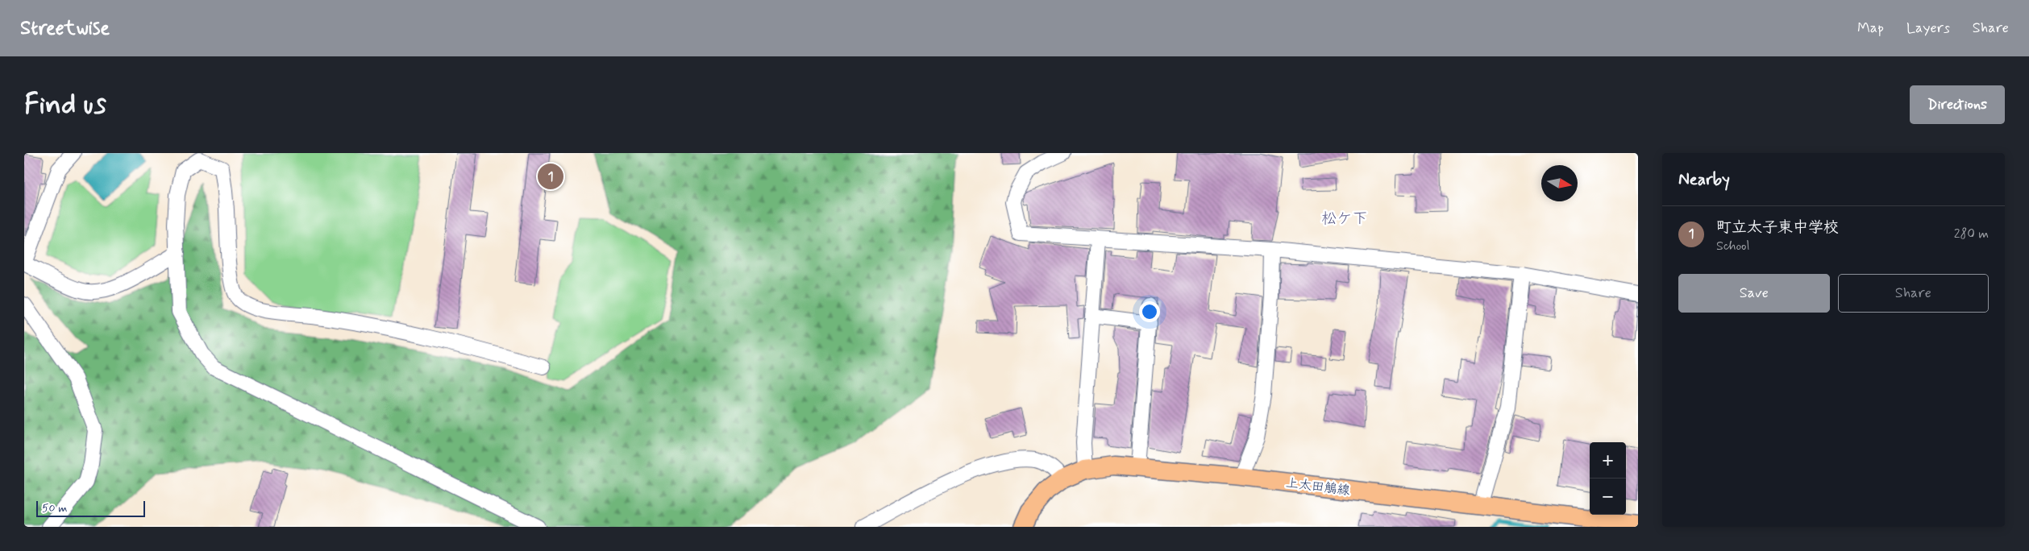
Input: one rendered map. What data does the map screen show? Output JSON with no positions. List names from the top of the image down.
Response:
{
  "streets": {
    "main road": ["上太田鵤線"]
  },
  "districts": ["松ケ下"],
  "scale_bar": "50 m",
  "north": "right",
  "page": {
    "header": "Streetwise",
    "nav": ["Map", "Layers", "Share"],
    "buttons": [
      "Directions",
      ["Save", "Share"]
    ],
    "title": "Find us",
    "heading": "Nearby",
    "pins": "1",
    "list": [
      {
        "mark": "1",
        "name": "町立太子東中学校",
        "note": "School",
        "value": "280 m"
      }
    ],
    "map_buttons": ["+", "−"],
    "scale": "50 m"
  }
}
